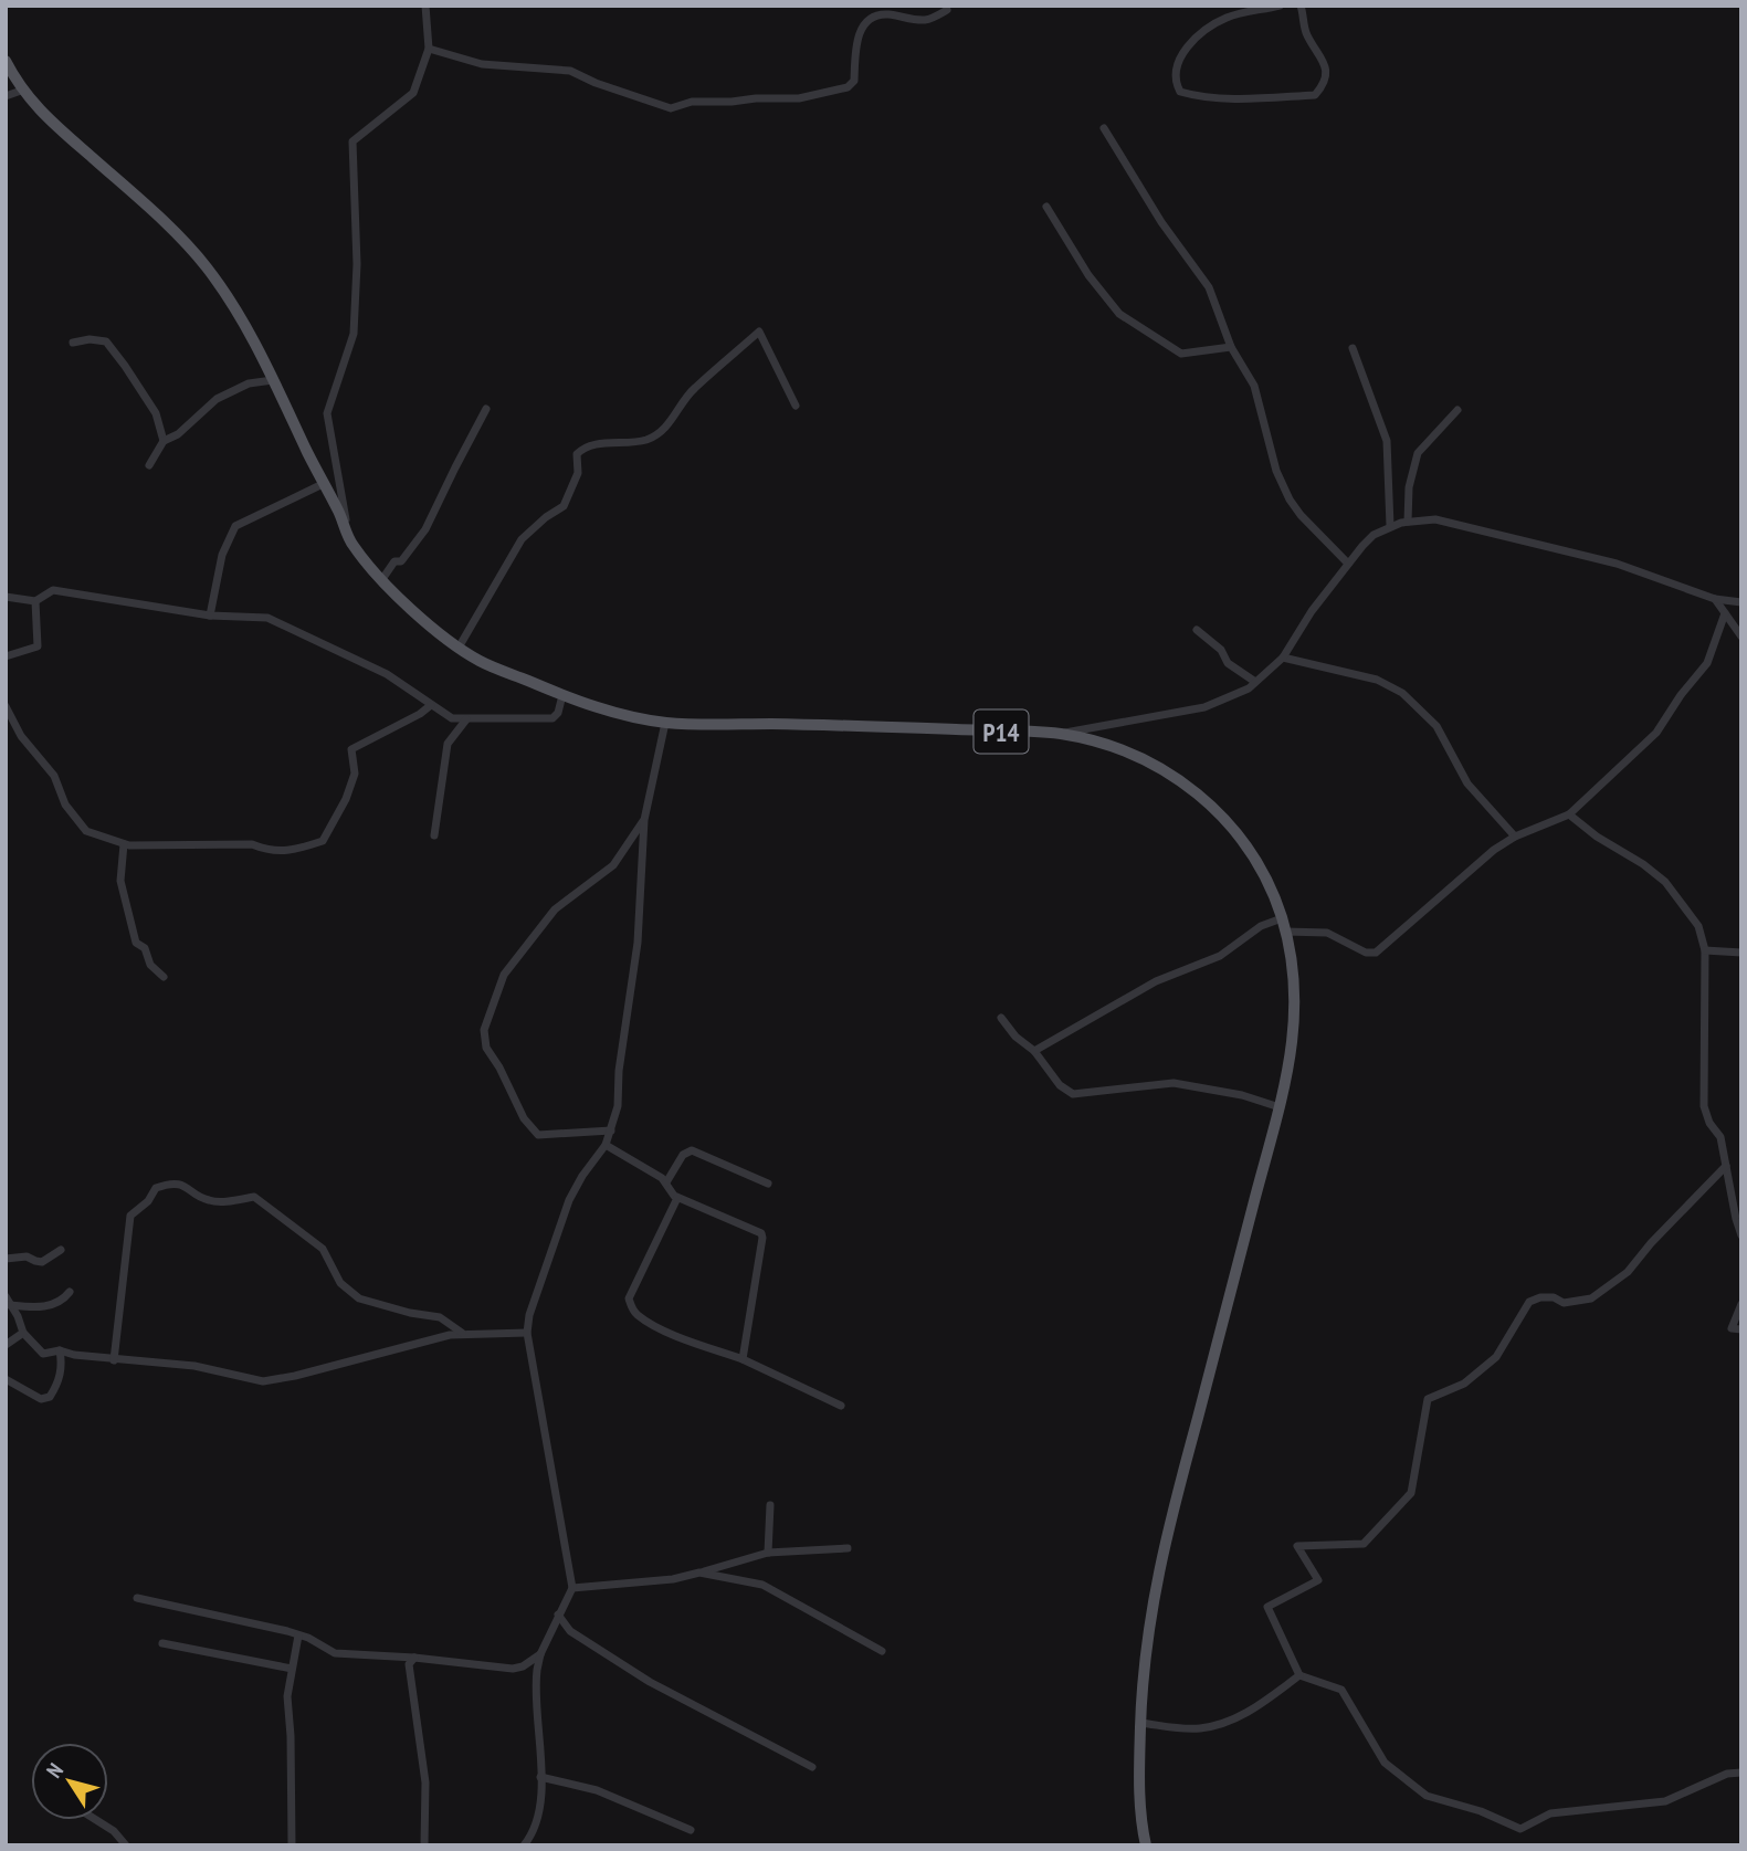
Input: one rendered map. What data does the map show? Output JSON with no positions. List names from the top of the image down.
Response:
{
  "streets": {
    "main road": ["P14"]
  },
  "north": "top left"
}
